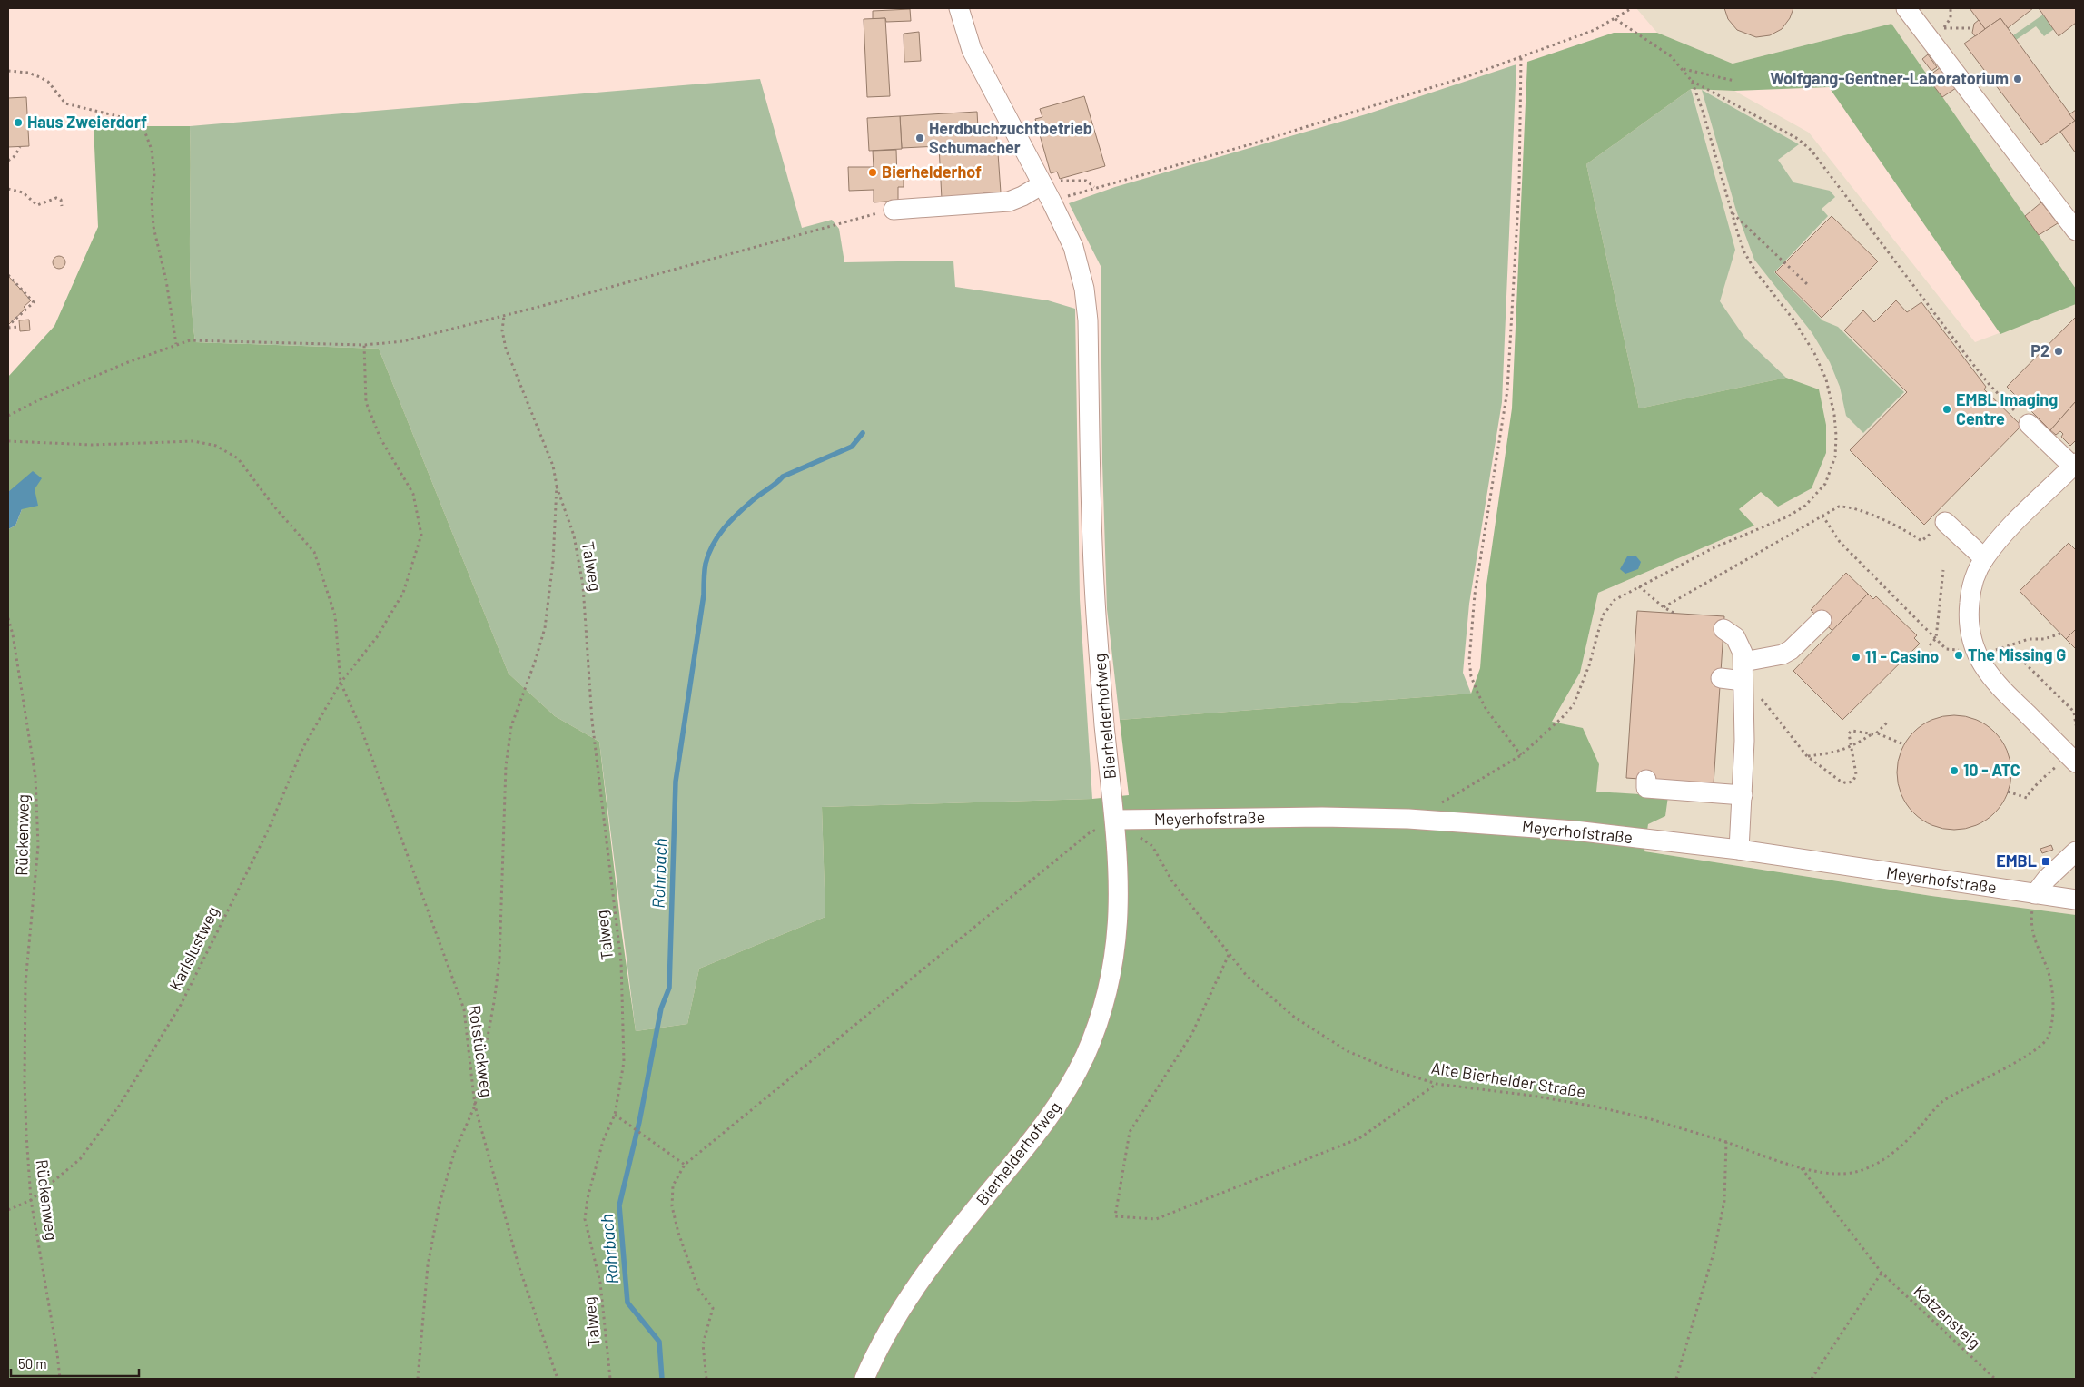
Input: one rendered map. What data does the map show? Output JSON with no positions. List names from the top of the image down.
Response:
{
  "streets": {
    "street": ["Bierhelderhofweg", "Meyerhofstraße"],
    "path": [
      "Talweg",
      "Rückenweg",
      "Karlslustweg",
      "Rotstückweg",
      "Alte Bierhelder Straße",
      "Katzensteig"
    ]
  },
  "crossings": [
    ["Bierhelderhofweg", "Meyerhofstraße"],
    ["Bierhelderhofweg", "Alte Bierhelder Straße"],
    ["Meyerhofstraße", "Alte Bierhelder Straße"],
    ["Rückenweg", "Karlslustweg"],
    ["Karlslustweg", "Rotstückweg"],
    ["Alte Bierhelder Straße", "Katzensteig"]
  ],
  "water": ["Rohrbach"],
  "places": {
    "other": [
      "Wolfgang-Gentner-Laboratorium",
      "Haus Zweierdorf",
      "Herdbuchzuchtbetrieb Schumacher",
      "Bierhelderhof",
      "P2",
      "EMBL Imaging Centre",
      "The Missing G",
      "11 - Casino",
      "10 - ATC"
    ],
    "transit": ["EMBL"]
  },
  "scale_bar": "50 m"
}
